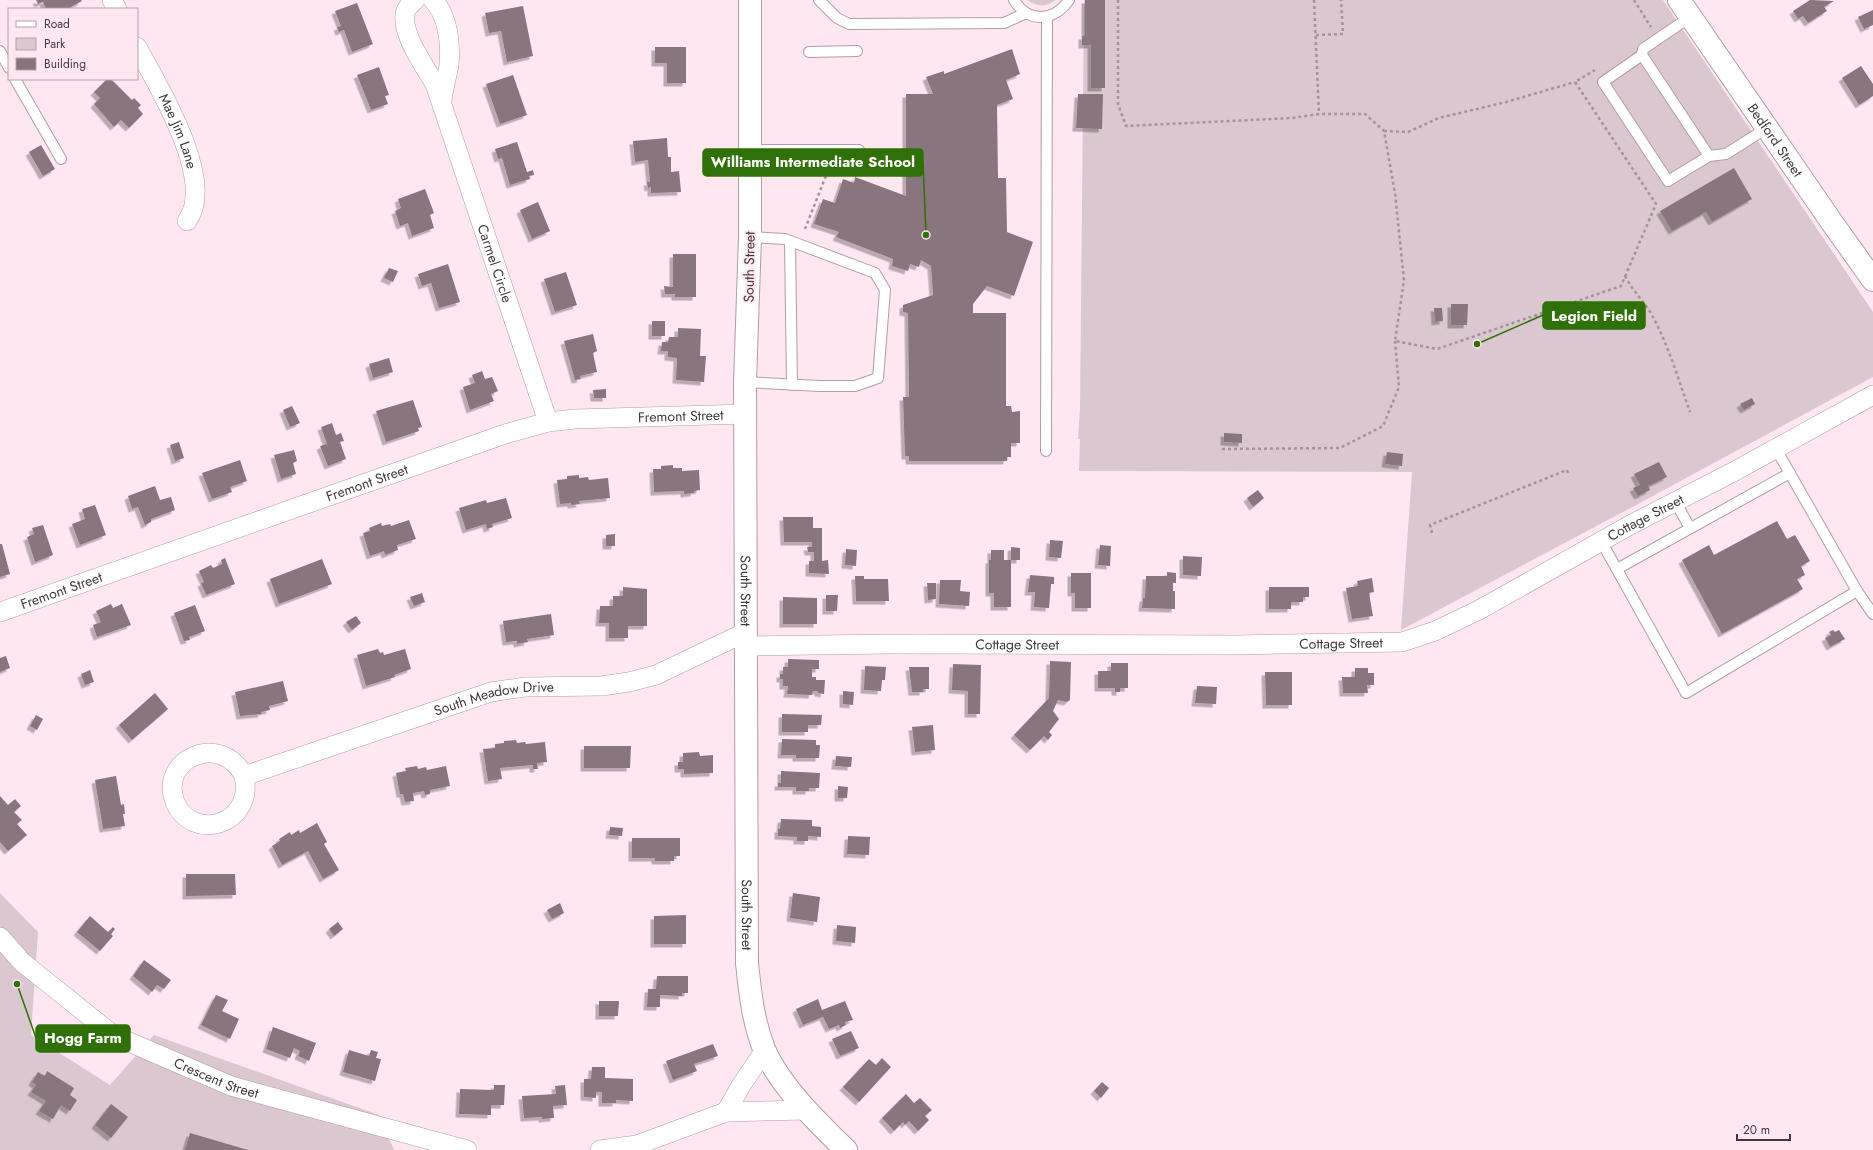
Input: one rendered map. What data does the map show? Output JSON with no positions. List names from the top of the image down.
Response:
{
  "streets": {
    "street": [
      "Mae Jim Lane",
      "Bedford Street",
      "Carmel Circle",
      "South Street",
      "Fremont Street",
      "Cottage Street",
      "South Meadow Drive",
      "Crescent Street"
    ]
  },
  "crossings": [
    ["Carmel Circle", "Fremont Street"],
    ["South Street", "Fremont Street"],
    ["South Street", "Cottage Street"],
    ["South Street", "South Meadow Drive"],
    ["Cottage Street", "South Meadow Drive"]
  ],
  "places": ["Williams Intermediate School", "Legion Field", "Hogg Farm"],
  "legend": ["Road", "Park", "Building"],
  "scale_bar": "20 m"
}
